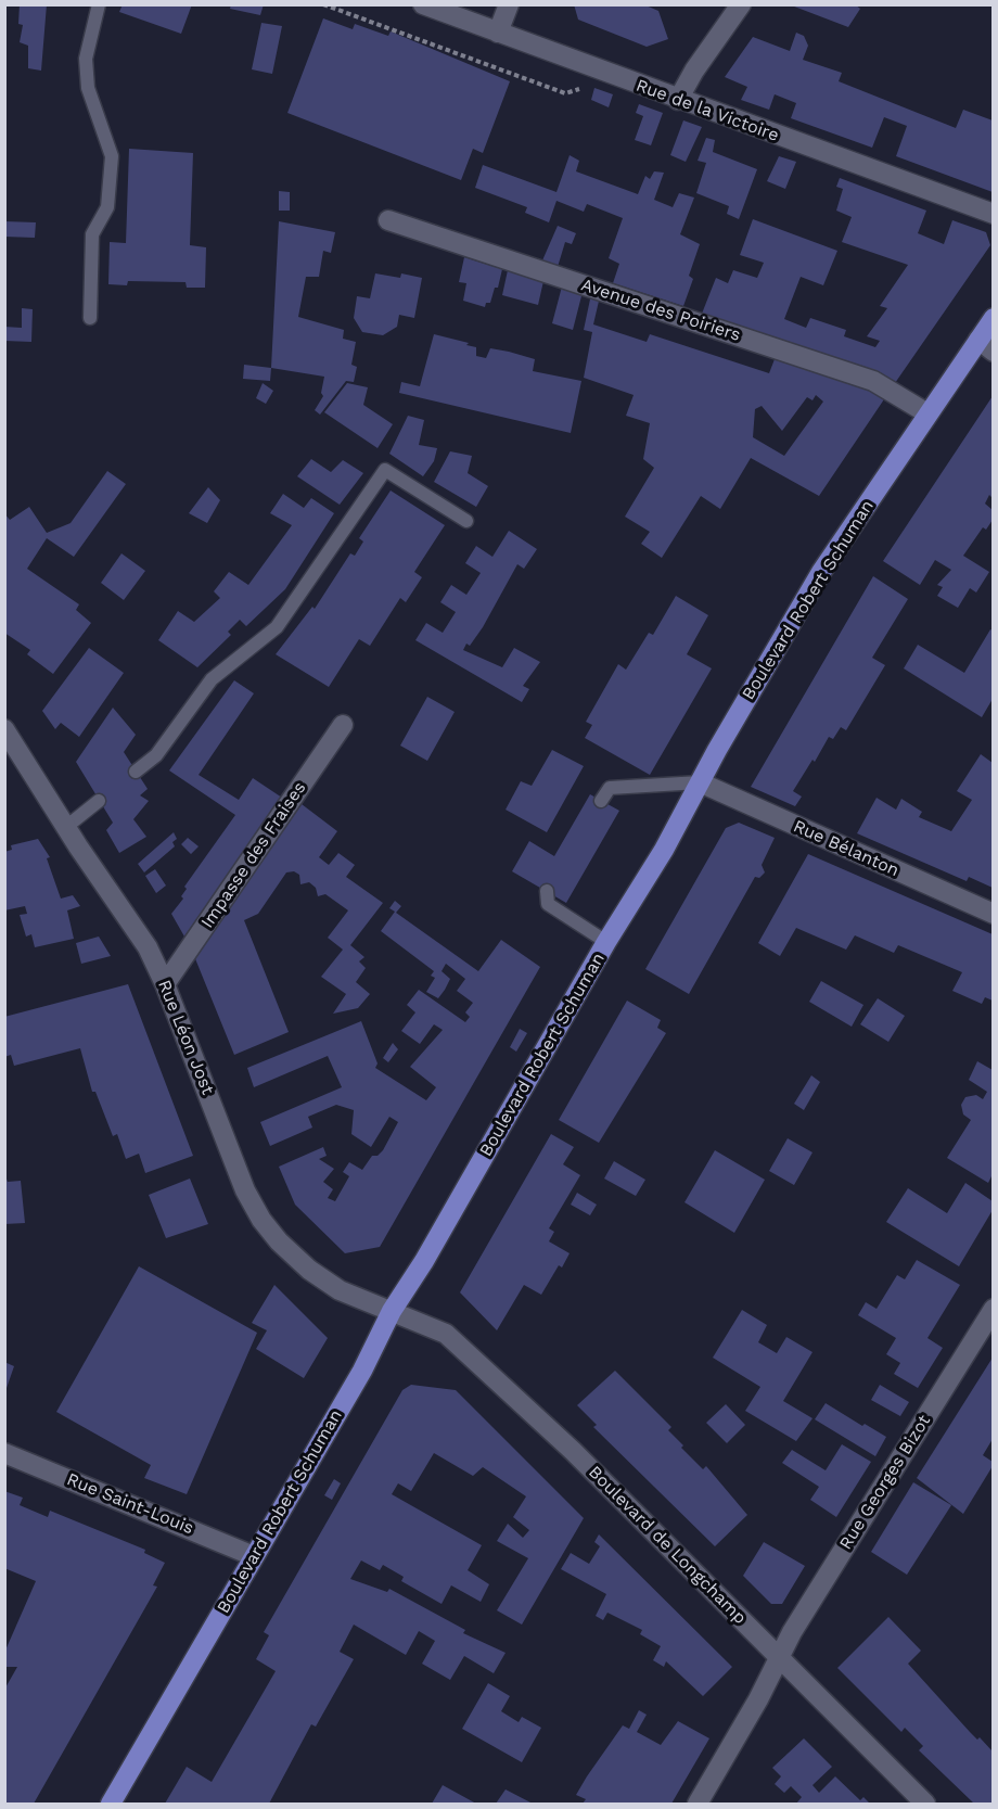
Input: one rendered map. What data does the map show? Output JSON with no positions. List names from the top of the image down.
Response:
{
  "streets": {
    "main road": ["Boulevard Robert Schuman"],
    "street": [
      "Rue de la Victoire",
      "Avenue des Poiriers",
      "Rue Bélanton",
      "Impasse des Fraises",
      "Rue Léon Jost",
      "Rue Georges Bizot",
      "Rue Saint-Louis",
      "Boulevard de Longchamp"
    ]
  },
  "crossings": [
    ["Avenue des Poiriers", "Boulevard Robert Schuman"],
    ["Boulevard Robert Schuman", "Rue Bélanton"],
    ["Boulevard Robert Schuman", "Rue Léon Jost"],
    ["Boulevard Robert Schuman", "Rue Saint-Louis"],
    ["Boulevard Robert Schuman", "Boulevard de Longchamp"],
    ["Impasse des Fraises", "Rue Léon Jost"],
    ["Rue Léon Jost", "Boulevard de Longchamp"],
    ["Rue Georges Bizot", "Boulevard de Longchamp"]
  ]
}
